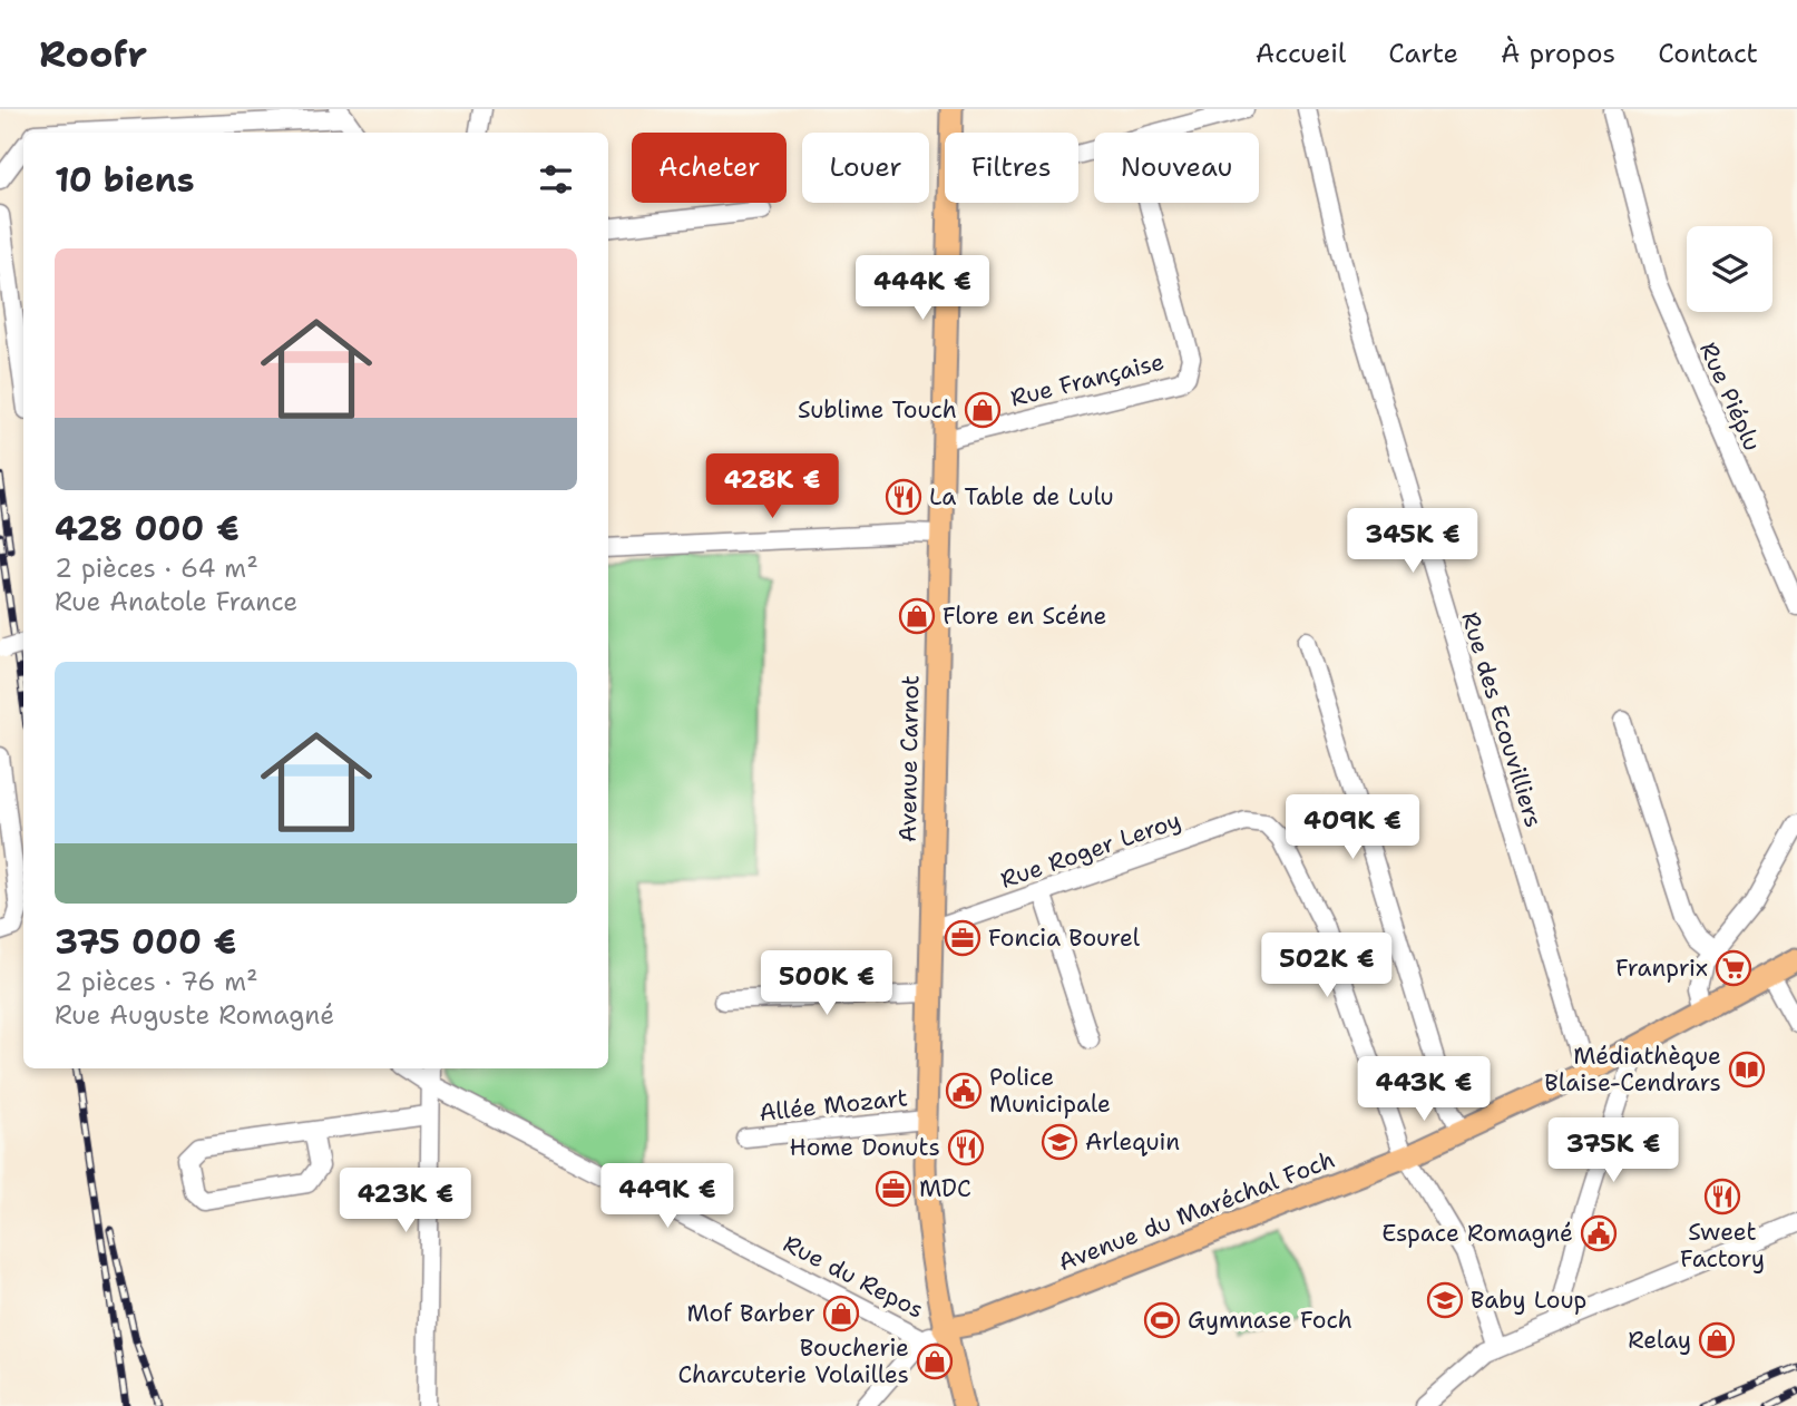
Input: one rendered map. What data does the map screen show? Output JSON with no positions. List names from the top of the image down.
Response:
{
  "streets": {
    "main road": ["Avenue Carnot", "Avenue du Maréchal Foch"],
    "street": [
      "Rue Française",
      "Rue Piéplu",
      "Rue des Ecouvilliers",
      "Rue Roger Leroy",
      "Allée Mozart",
      "Rue du Repos"
    ]
  },
  "crossings": [
    ["Rue Française", "Avenue Carnot"],
    ["Rue des Ecouvilliers", "Avenue du Maréchal Foch"],
    ["Avenue Carnot", "Rue Roger Leroy"],
    ["Avenue Carnot", "Allée Mozart"],
    ["Avenue Carnot", "Avenue du Maréchal Foch"],
    ["Rue Roger Leroy", "Avenue du Maréchal Foch"]
  ],
  "places": {
    "shop": [
      "Sublime Touch",
      "Flore en Scéne",
      "Mof Barber",
      "Relay",
      "Boucherie Charcuterie Volailles"
    ],
    "restaurant": ["La Table de Lulu", "Home Donuts", "Sweet Factory"],
    "office": ["Foncia Bourel", "MDC"],
    "supermarket": ["Franprix"],
    "library": ["Médiathèque Blaise-Cendrars"],
    "public building": ["Police Municipale", "Espace Romagné"],
    "school or university": ["Arlequin", "Baby Loup"],
    "sports": ["Gymnase Foch"]
  },
  "page": {
    "header": "Roofr",
    "nav": [
      "Accueil",
      "Carte",
      "À propos",
      "Contact"
    ],
    "chip": [
      "Acheter",
      "Louer",
      "Filtres",
      "Nouveau"
    ],
    "heading": "10 biens",
    "list": [
      {
        "name": "428 000 €",
        "note": "2 pièces · 64 m² · Rue Anatole France"
      },
      {
        "name": "375 000 €",
        "note": "2 pièces · 76 m² · Rue Auguste Romagné"
      }
    ],
    "price": [
      "444K €",
      "428K €",
      "345K €",
      "409K €",
      "502K €",
      "500K €",
      "443K €",
      "375K €",
      "449K €",
      "423K €"
    ]
  }
}
